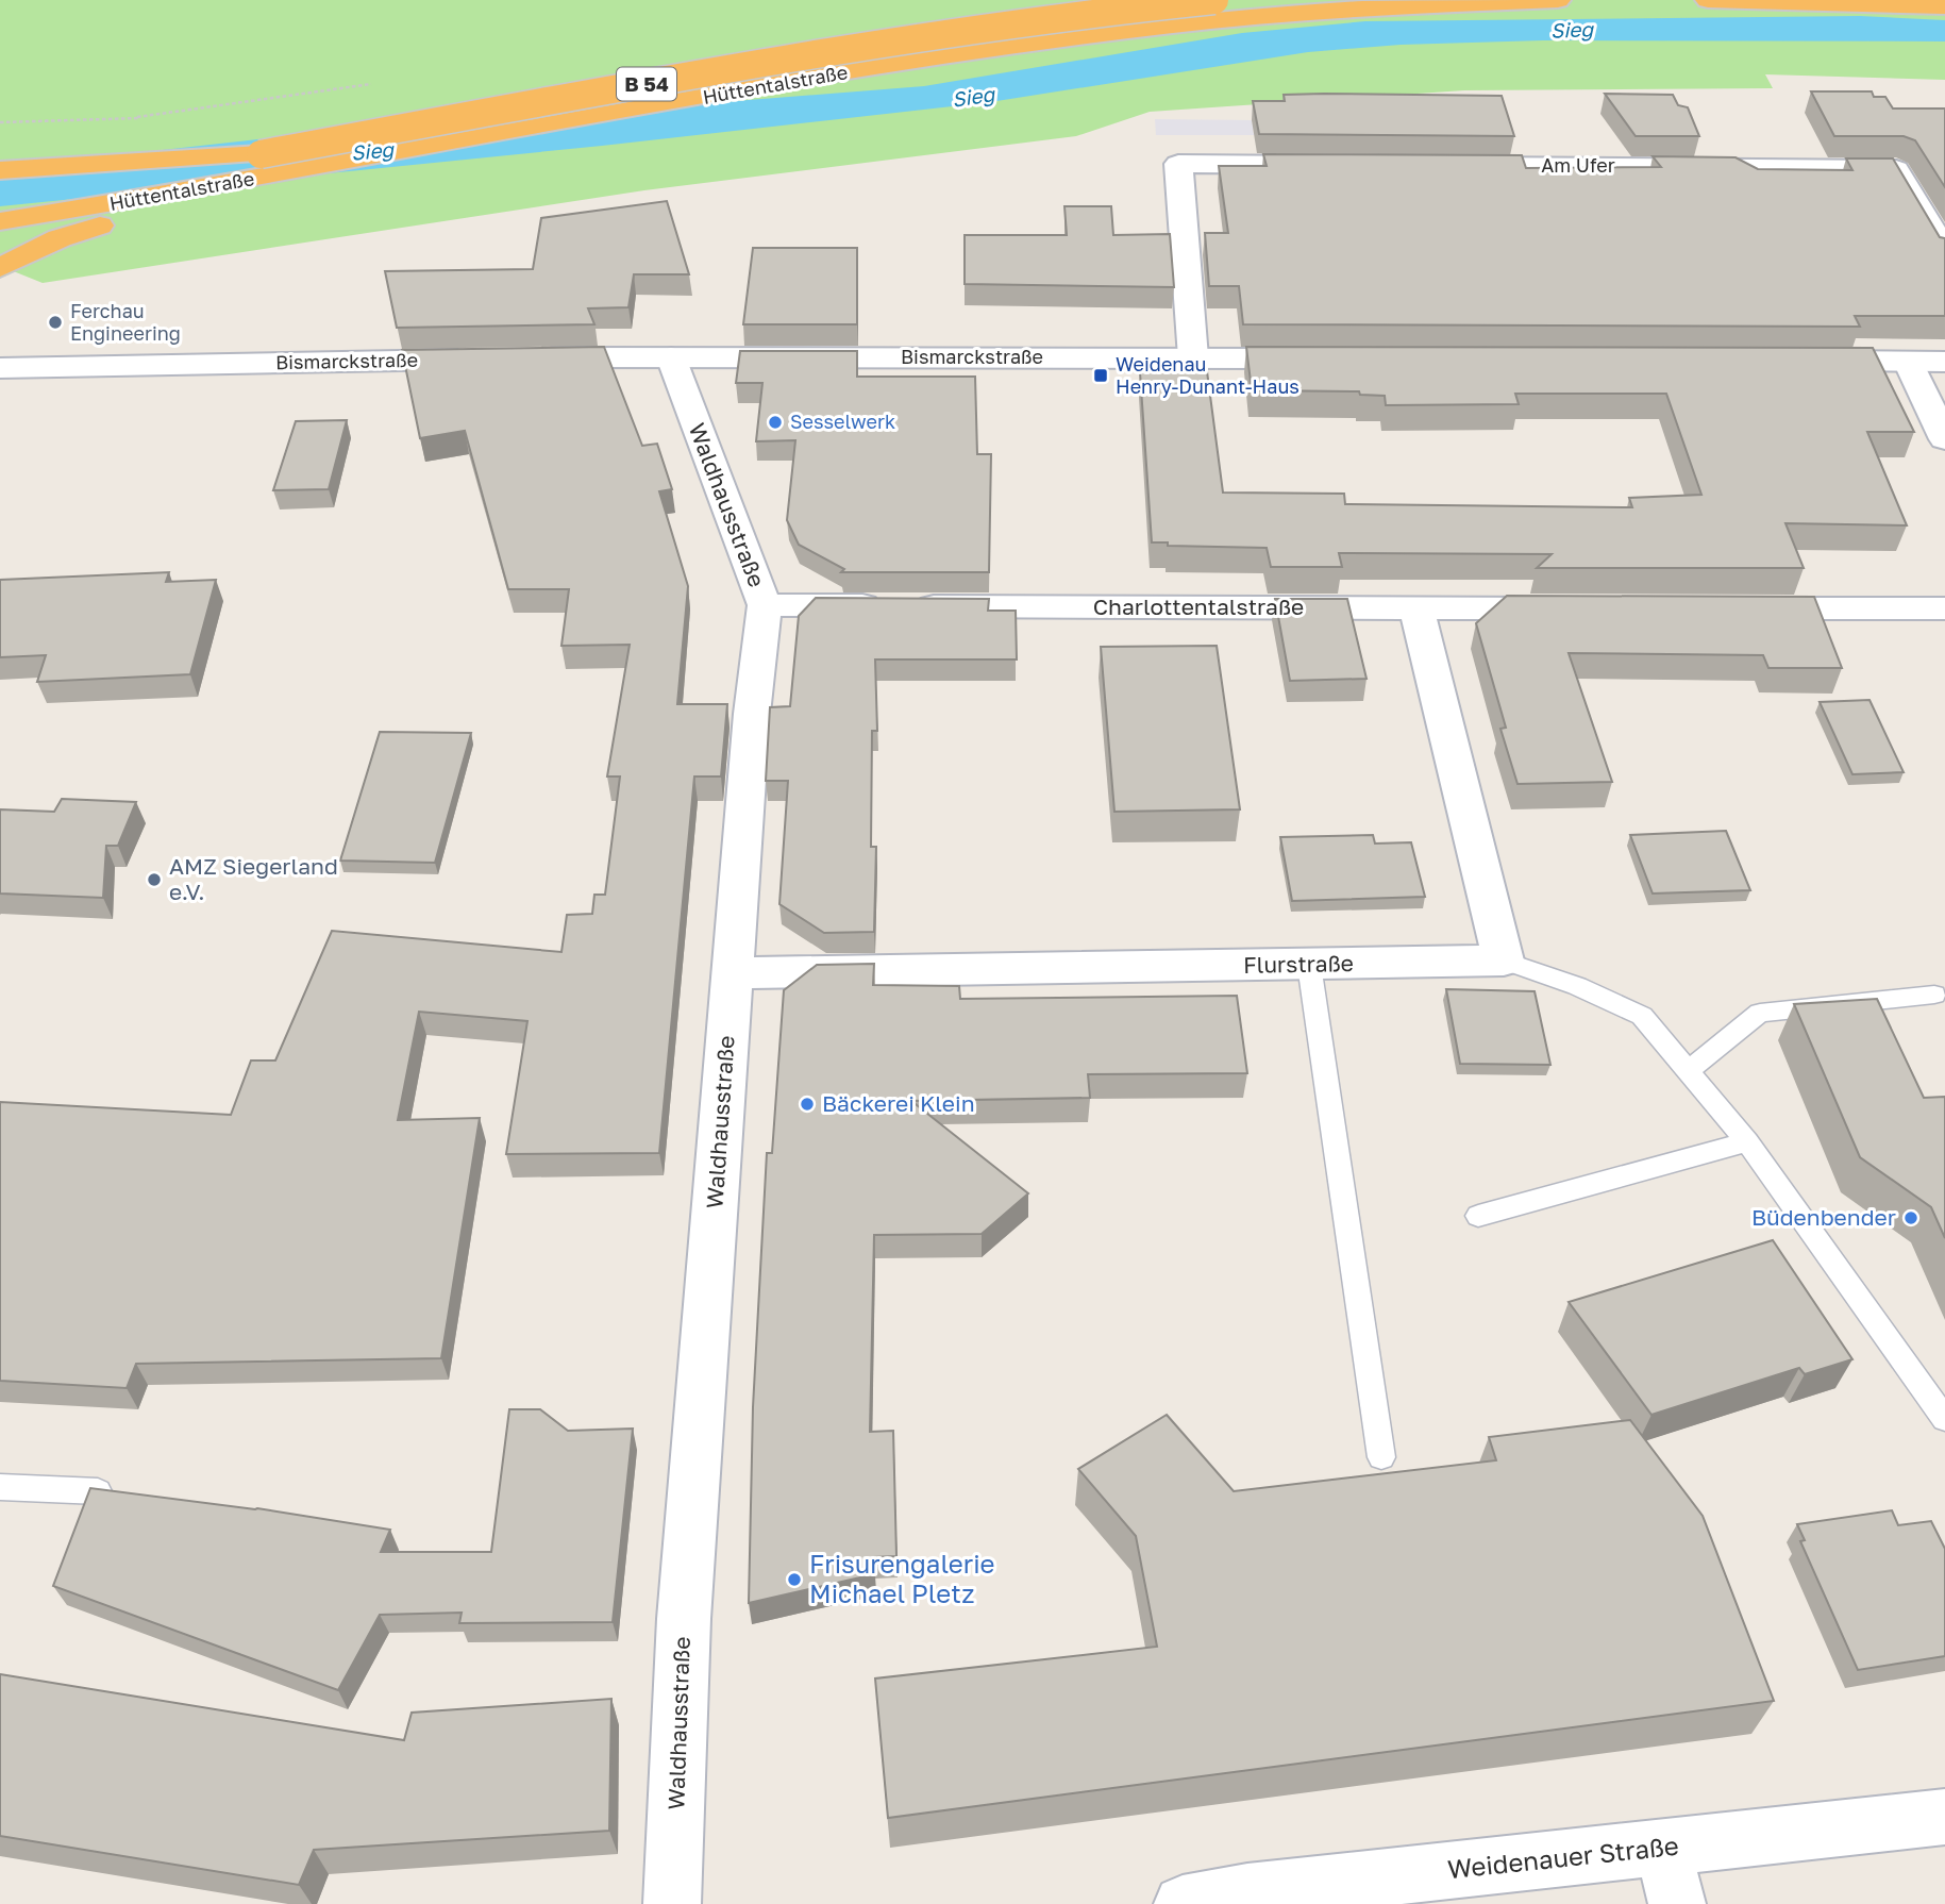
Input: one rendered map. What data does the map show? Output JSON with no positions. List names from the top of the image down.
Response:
{
  "streets": {
    "highway": ["B 54", "Hüttentalstraße"],
    "street": [
      "Am Ufer",
      "Bismarckstraße",
      "Waldhausstraße",
      "Charlottentalstraße",
      "Flurstraße",
      "Weidenauer Straße"
    ]
  },
  "crossings": [
    ["Bismarckstraße", "Waldhausstraße"],
    ["Waldhausstraße", "Charlottentalstraße"],
    ["Waldhausstraße", "Flurstraße"]
  ],
  "water": ["Sieg"],
  "places": {
    "other": [
      "Ferchau Engineering",
      "Sesselwerk",
      "AMZ Siegerland e.V.",
      "Bäckerei Klein",
      "Büdenbender",
      "Frisurengalerie Michael Pletz"
    ],
    "transit": ["Weidenau Henry-Dunant-Haus"]
  }
}
